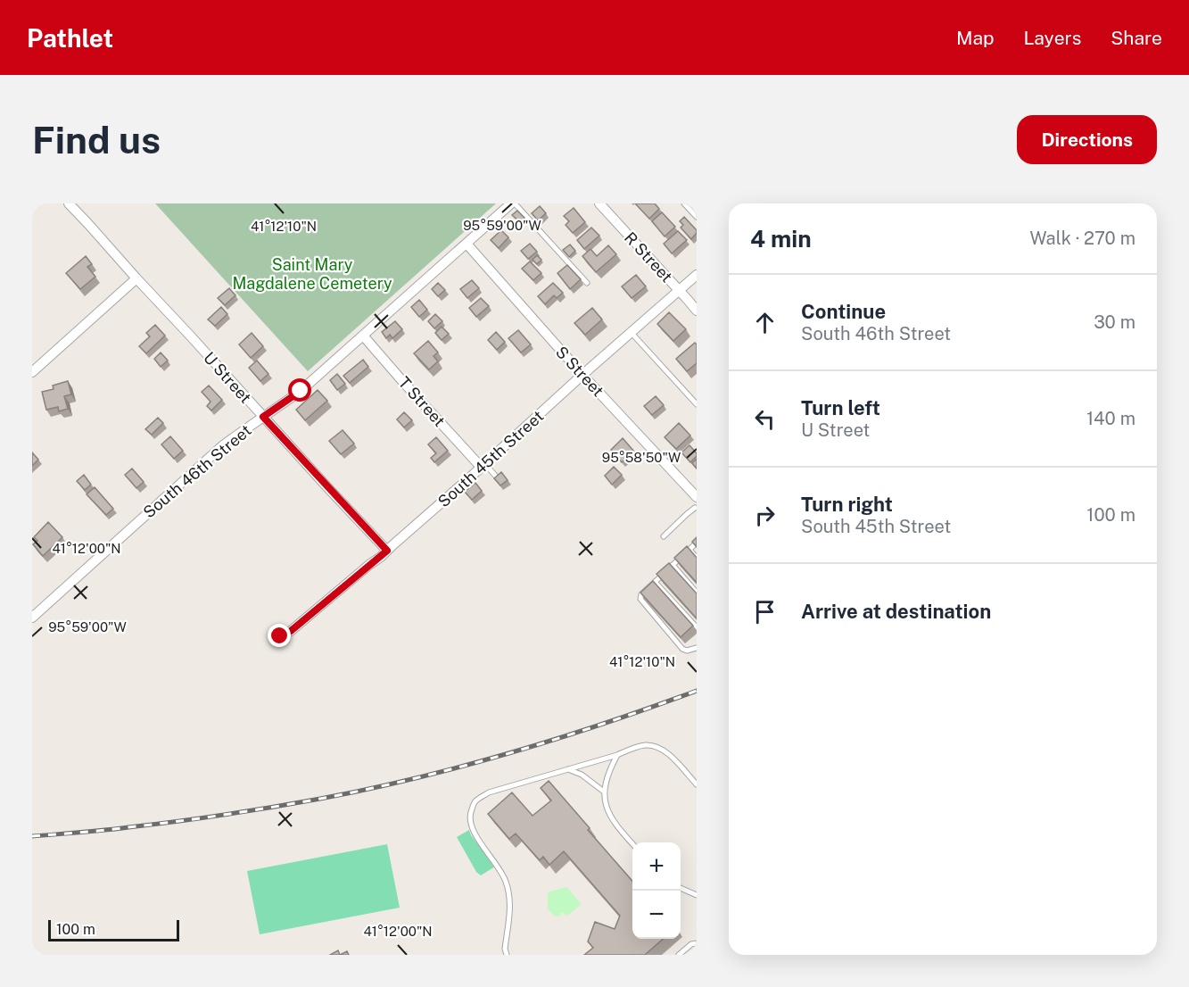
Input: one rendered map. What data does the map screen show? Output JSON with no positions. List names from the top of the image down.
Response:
{
  "streets": {
    "street": [
      "R Street",
      "S Street",
      "U Street",
      "T Street",
      "South 45th Street",
      "South 46th Street"
    ]
  },
  "crossings": [
    ["R Street", "South 45th Street"],
    ["S Street", "South 45th Street"],
    ["S Street", "South 46th Street"],
    ["U Street", "South 45th Street"],
    ["U Street", "South 46th Street"],
    ["T Street", "South 45th Street"],
    ["T Street", "South 46th Street"]
  ],
  "parks": ["Saint Mary Magdalene Cemetery"],
  "scale_bar": "100 m",
  "page": {
    "header": "Pathlet",
    "nav": ["Map", "Layers", "Share"],
    "buttons": "Directions",
    "title": "Find us",
    "heading": ["4 min", "Walk · 270 m"],
    "list": [
      ["Continue", "South 46th Street", "30 m"],
      ["Turn left", "U Street", "140 m"],
      ["Turn right", "South 45th Street", "100 m"],
      "Arrive at destination"
    ],
    "map_buttons": ["+", "−"],
    "scale": "100 m"
  },
  "coordinates": [
    "95°59'00\"W",
    "41°12'10\"N",
    "95°58'50\"W",
    "41°12'00\"N"
  ]
}
